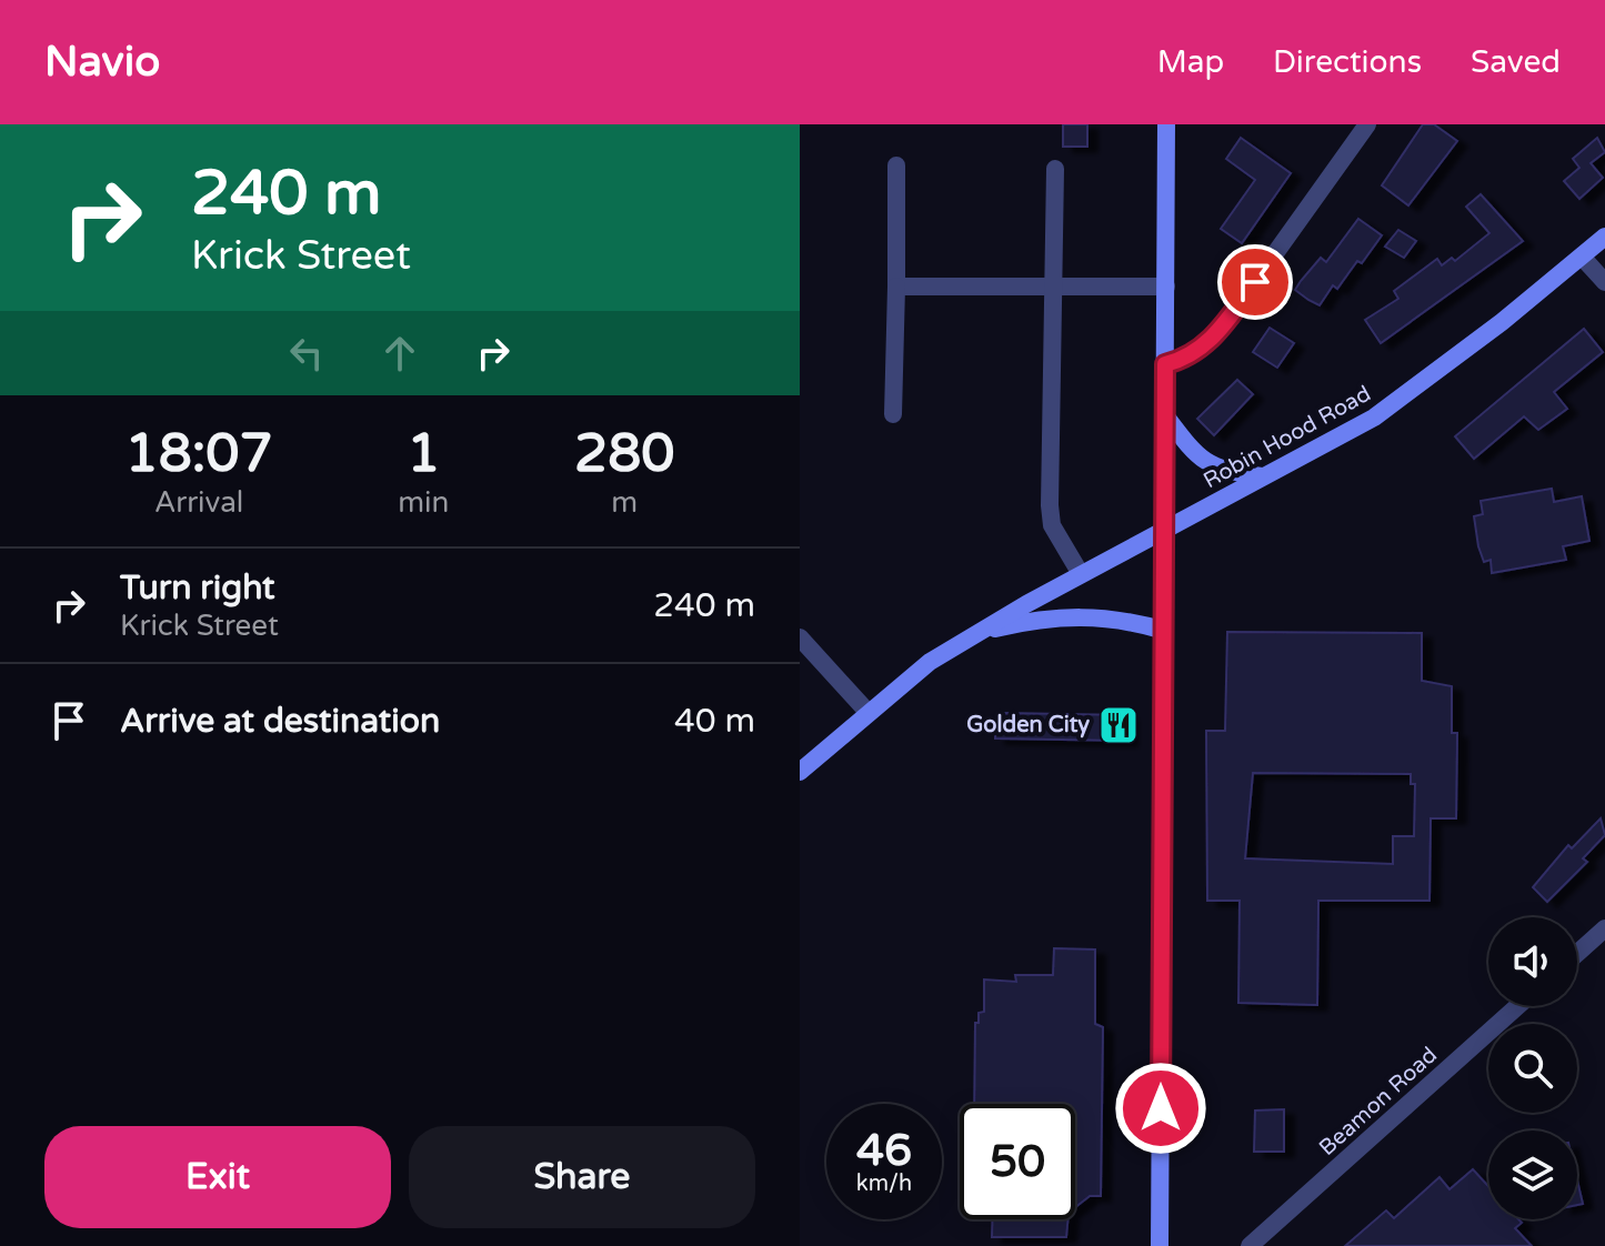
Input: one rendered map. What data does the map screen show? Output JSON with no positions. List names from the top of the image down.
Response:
{
  "streets": {
    "main road": ["Robin Hood Road"],
    "street": ["Beamon Road"]
  },
  "places": {
    "restaurant": ["Golden City"]
  },
  "page": {
    "header": "Navio",
    "nav": ["Map", "Directions", "Saved"],
    "turn": ["240 m", "Krick Street"],
    "eta": [
      "18:07",
      "Arrival",
      "1",
      "min",
      "280",
      "m"
    ],
    "list": [
      {
        "name": "Turn right",
        "note": "Krick Street",
        "value": "240 m"
      },
      {
        "name": "Arrive at destination",
        "value": "40 m"
      }
    ],
    "speed": "46 km/h",
    "limit": "50",
    "buttons": ["Exit", "Share"]
  }
}
